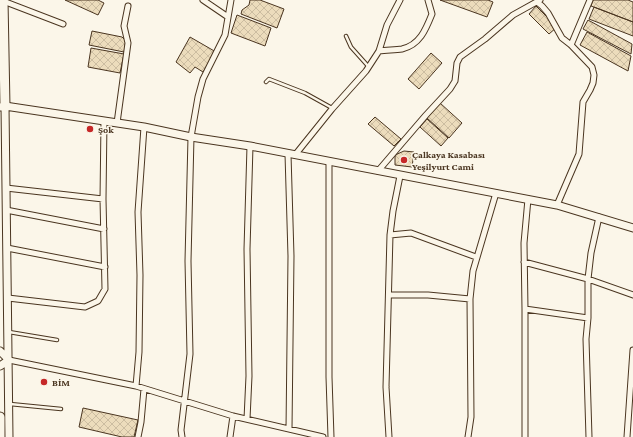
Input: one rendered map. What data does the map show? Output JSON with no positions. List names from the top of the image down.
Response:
{
  "places": ["Şok", "Çalkaya Kasabası Yeşilyurt Cami", "BİM"]
}
